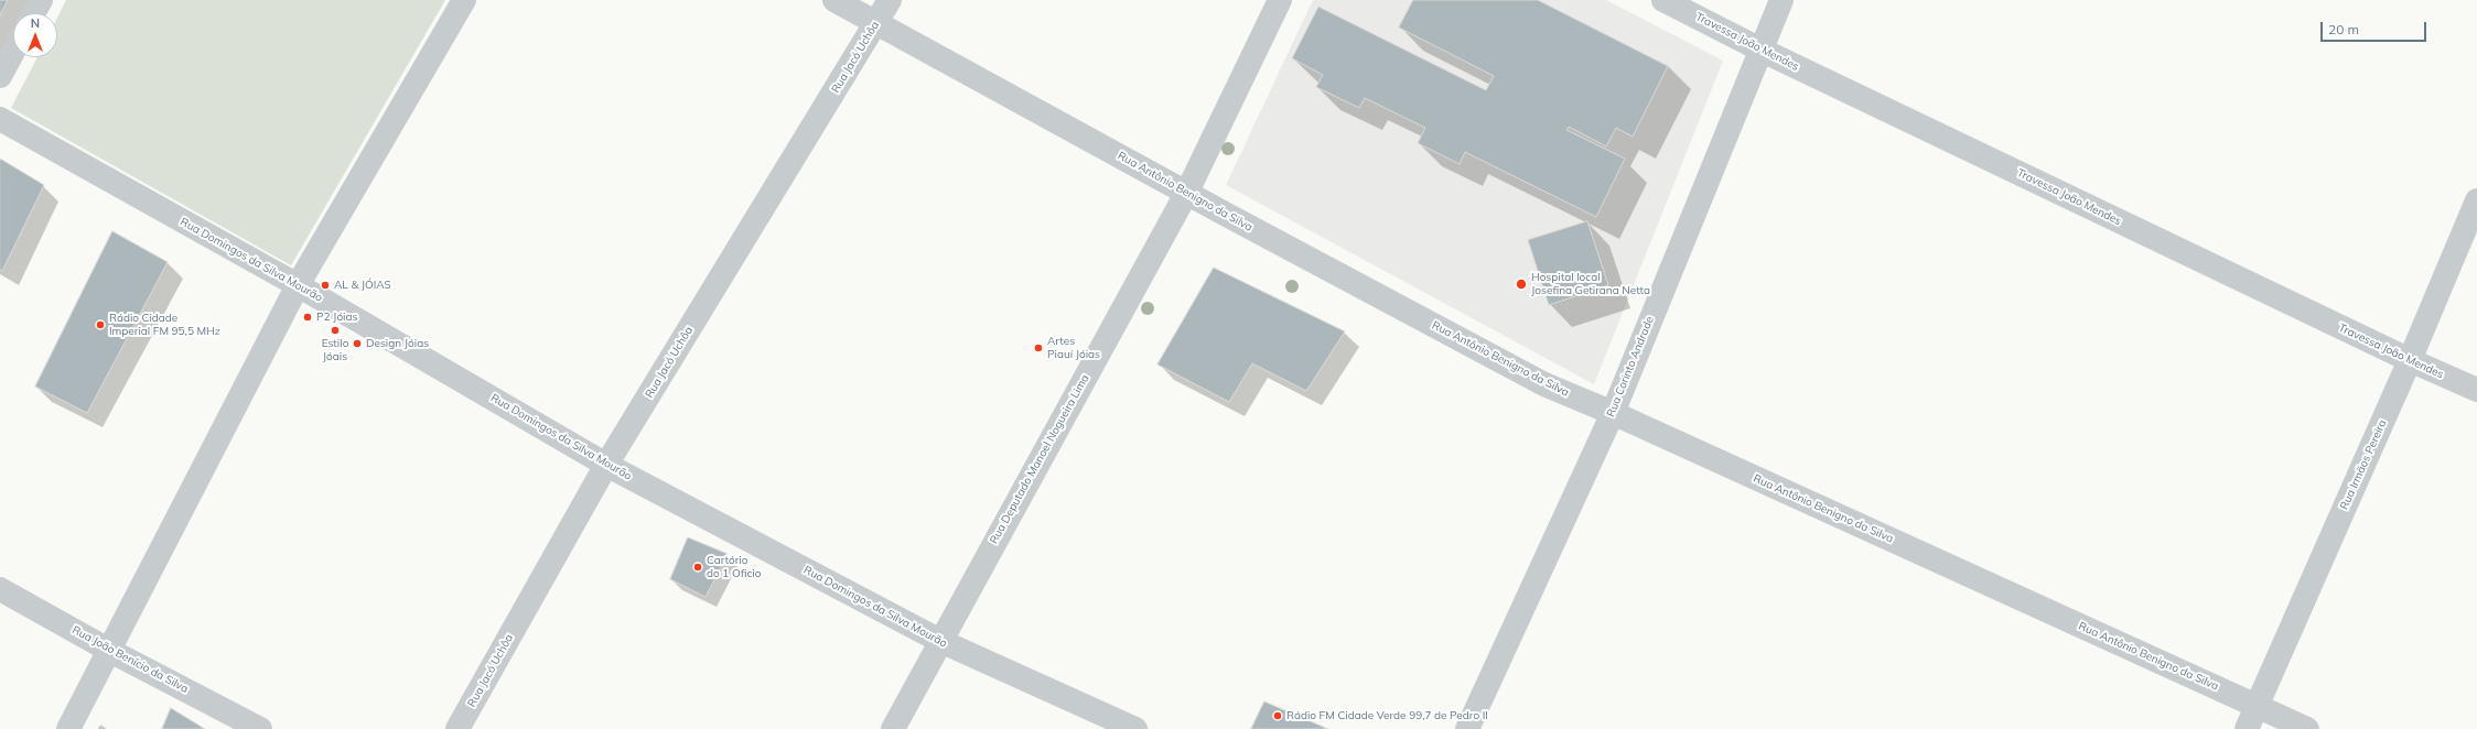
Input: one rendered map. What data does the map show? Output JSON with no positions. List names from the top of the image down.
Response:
{
  "streets": {
    "street": [
      "Travessa João Mendes",
      "Rua Jacó Uchôa",
      "Rua Antônio Benigno da Silva",
      "Rua Domingos da Silva Mourão",
      "Rua Corinto Andrade",
      "Rua Deputado Manoel Nogueira Lima",
      "Rua Irmãos Pereira",
      "Rua João Benício da Silva"
    ]
  },
  "crossings": [
    ["Travessa João Mendes", "Rua Corinto Andrade"],
    ["Travessa João Mendes", "Rua Irmãos Pereira"],
    ["Rua Jacó Uchôa", "Rua Antônio Benigno da Silva"],
    ["Rua Jacó Uchôa", "Rua Domingos da Silva Mourão"],
    ["Rua Antônio Benigno da Silva", "Rua Corinto Andrade"],
    ["Rua Antônio Benigno da Silva", "Rua Deputado Manoel Nogueira Lima"],
    ["Rua Antônio Benigno da Silva", "Rua Irmãos Pereira"],
    ["Rua Domingos da Silva Mourão", "Rua Deputado Manoel Nogueira Lima"]
  ],
  "places": [
    "Hospital local Josefina Getirana Netta",
    "AL & JÓIAS",
    "P2 Jóias",
    "Rádio Cidade Imperial FM 95,5 MHz",
    "Estilo Jóais",
    "Design Jóias",
    "Artes Piauí Jóias",
    "Cartório do 1 Oficio",
    "Rádio FM Cidade Verde 99,7 de Pedro II"
  ],
  "scale_bar": "20 m",
  "north": "top"
}
